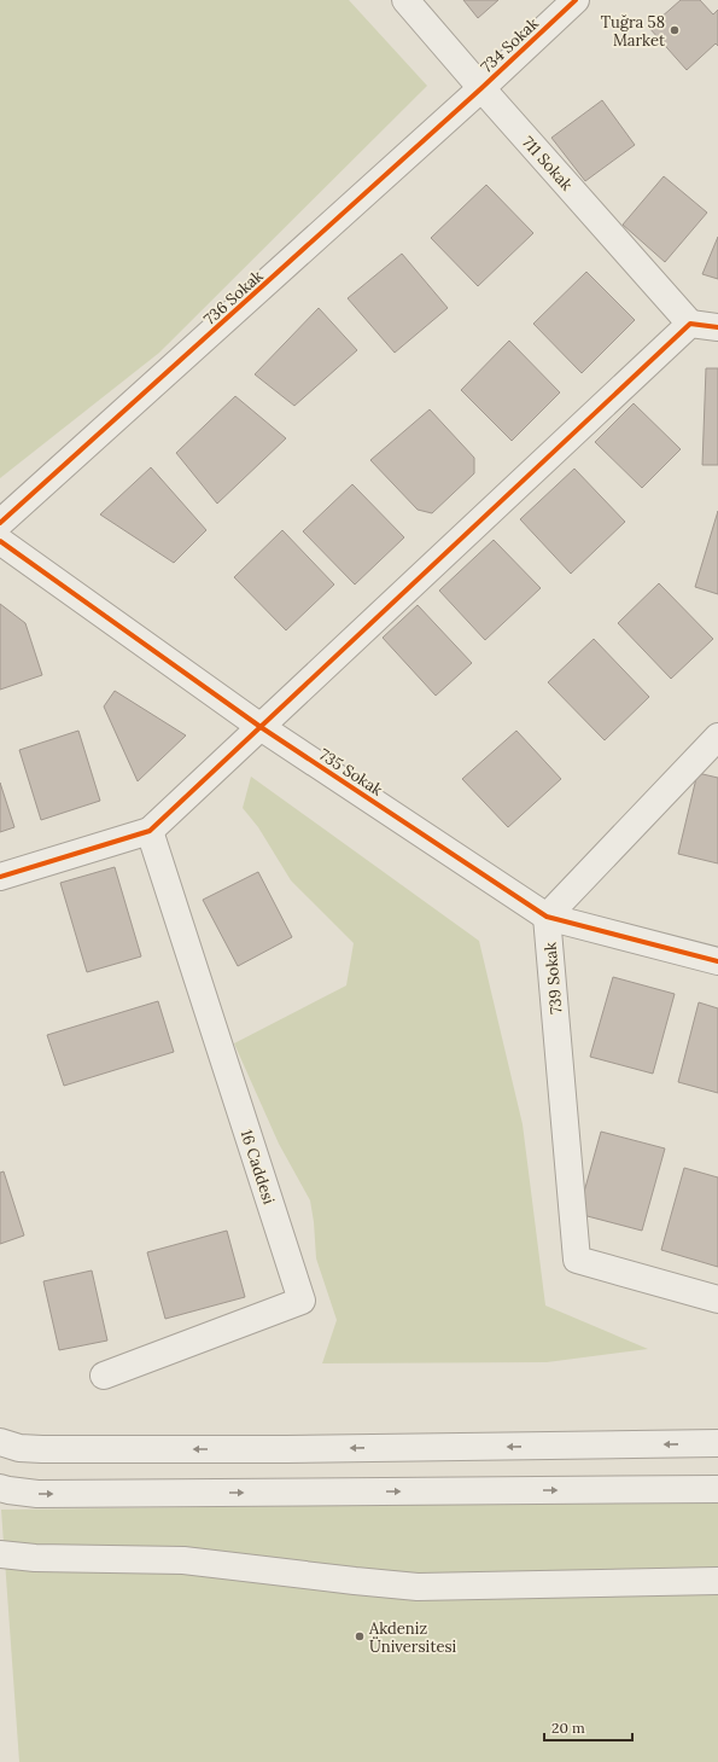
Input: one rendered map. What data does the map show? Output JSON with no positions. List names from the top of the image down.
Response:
{
  "streets": {
    "street": [
      "734 Sokak",
      "711 Sokak",
      "736 Sokak",
      "735 Sokak",
      "739 Sokak",
      "16 Caddesi"
    ]
  },
  "crossings": [
    ["734 Sokak", "711 Sokak"],
    ["734 Sokak", "736 Sokak"],
    ["711 Sokak", "736 Sokak"],
    ["735 Sokak", "739 Sokak"]
  ],
  "places": ["Tuğra 58 Market", "Akdeniz Üniversitesi"],
  "scale_bar": "20 m"
}
